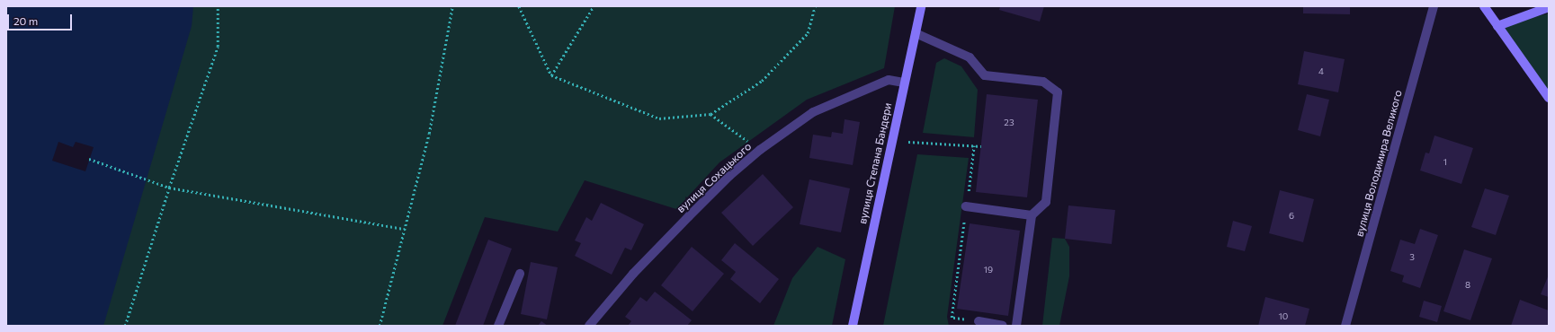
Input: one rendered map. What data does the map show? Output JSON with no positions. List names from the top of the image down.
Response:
{
  "streets": {
    "main road": ["вулиця Степана Бандери"],
    "street": ["вулиця Володимира Великого", "вулиця Сохацького"]
  },
  "crossings": [
    ["вулиця Степана Бандери", "вулиця Сохацького"]
  ],
  "house_numbers": [
    "4",
    "23",
    "1",
    "6",
    "3",
    "19",
    "8",
    "10"
  ],
  "scale_bar": "20 m"
}
